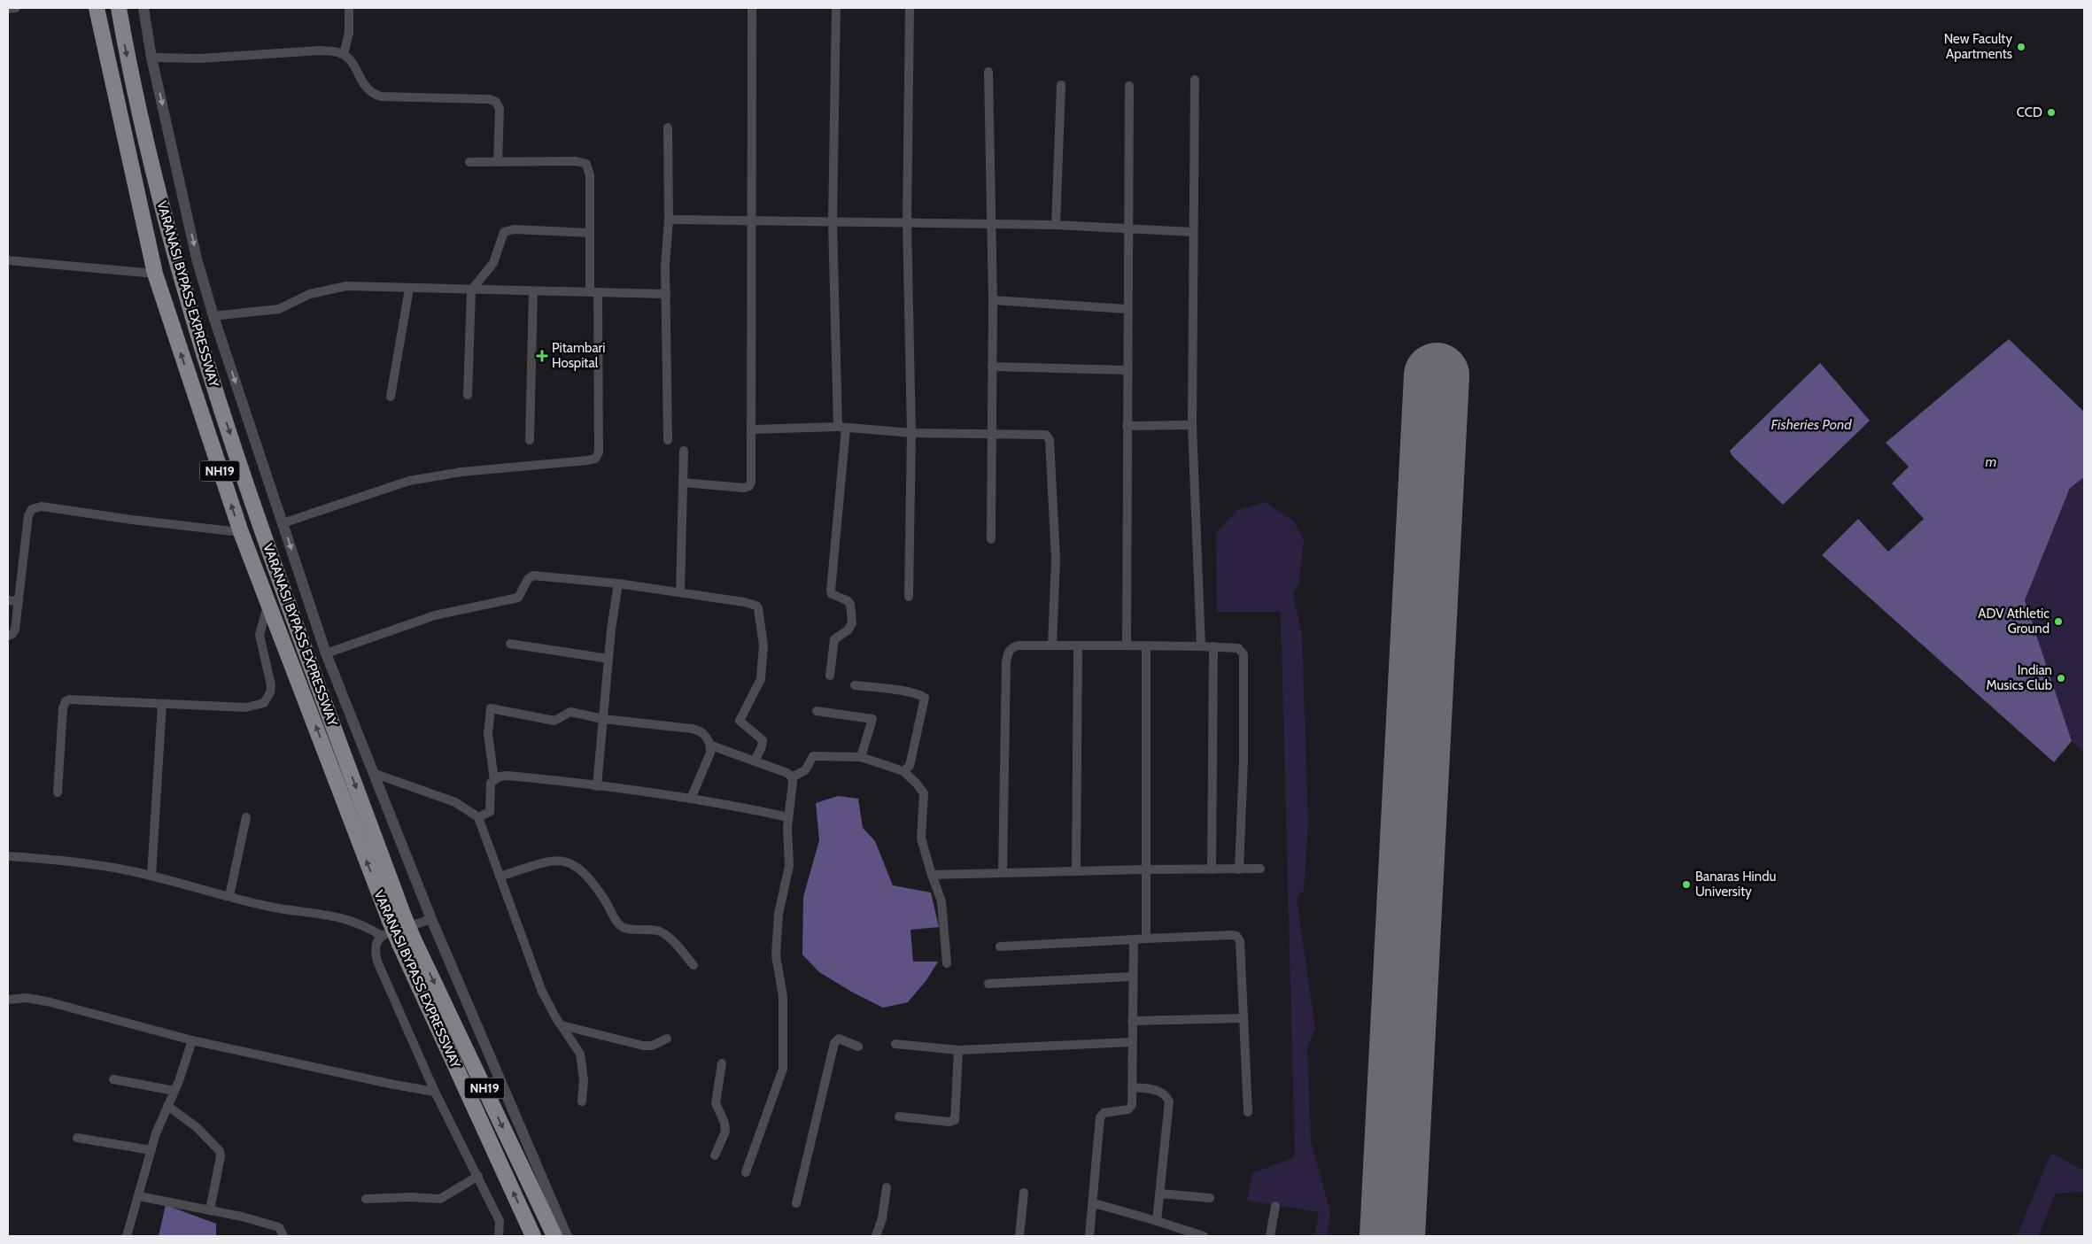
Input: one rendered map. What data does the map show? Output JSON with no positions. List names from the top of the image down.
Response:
{
  "streets": {
    "highway": ["VARANASI BYPASS EXPRESSWAY", "NH19"]
  },
  "water": ["Fisheries Pond", "m"],
  "places": {
    "other": [
      "New Faculty Apartments",
      "CCD",
      "ADV Athletic Ground",
      "Indian Musics Club",
      "Banaras Hindu University"
    ],
    "health": ["Pitambari Hospital"]
  }
}
